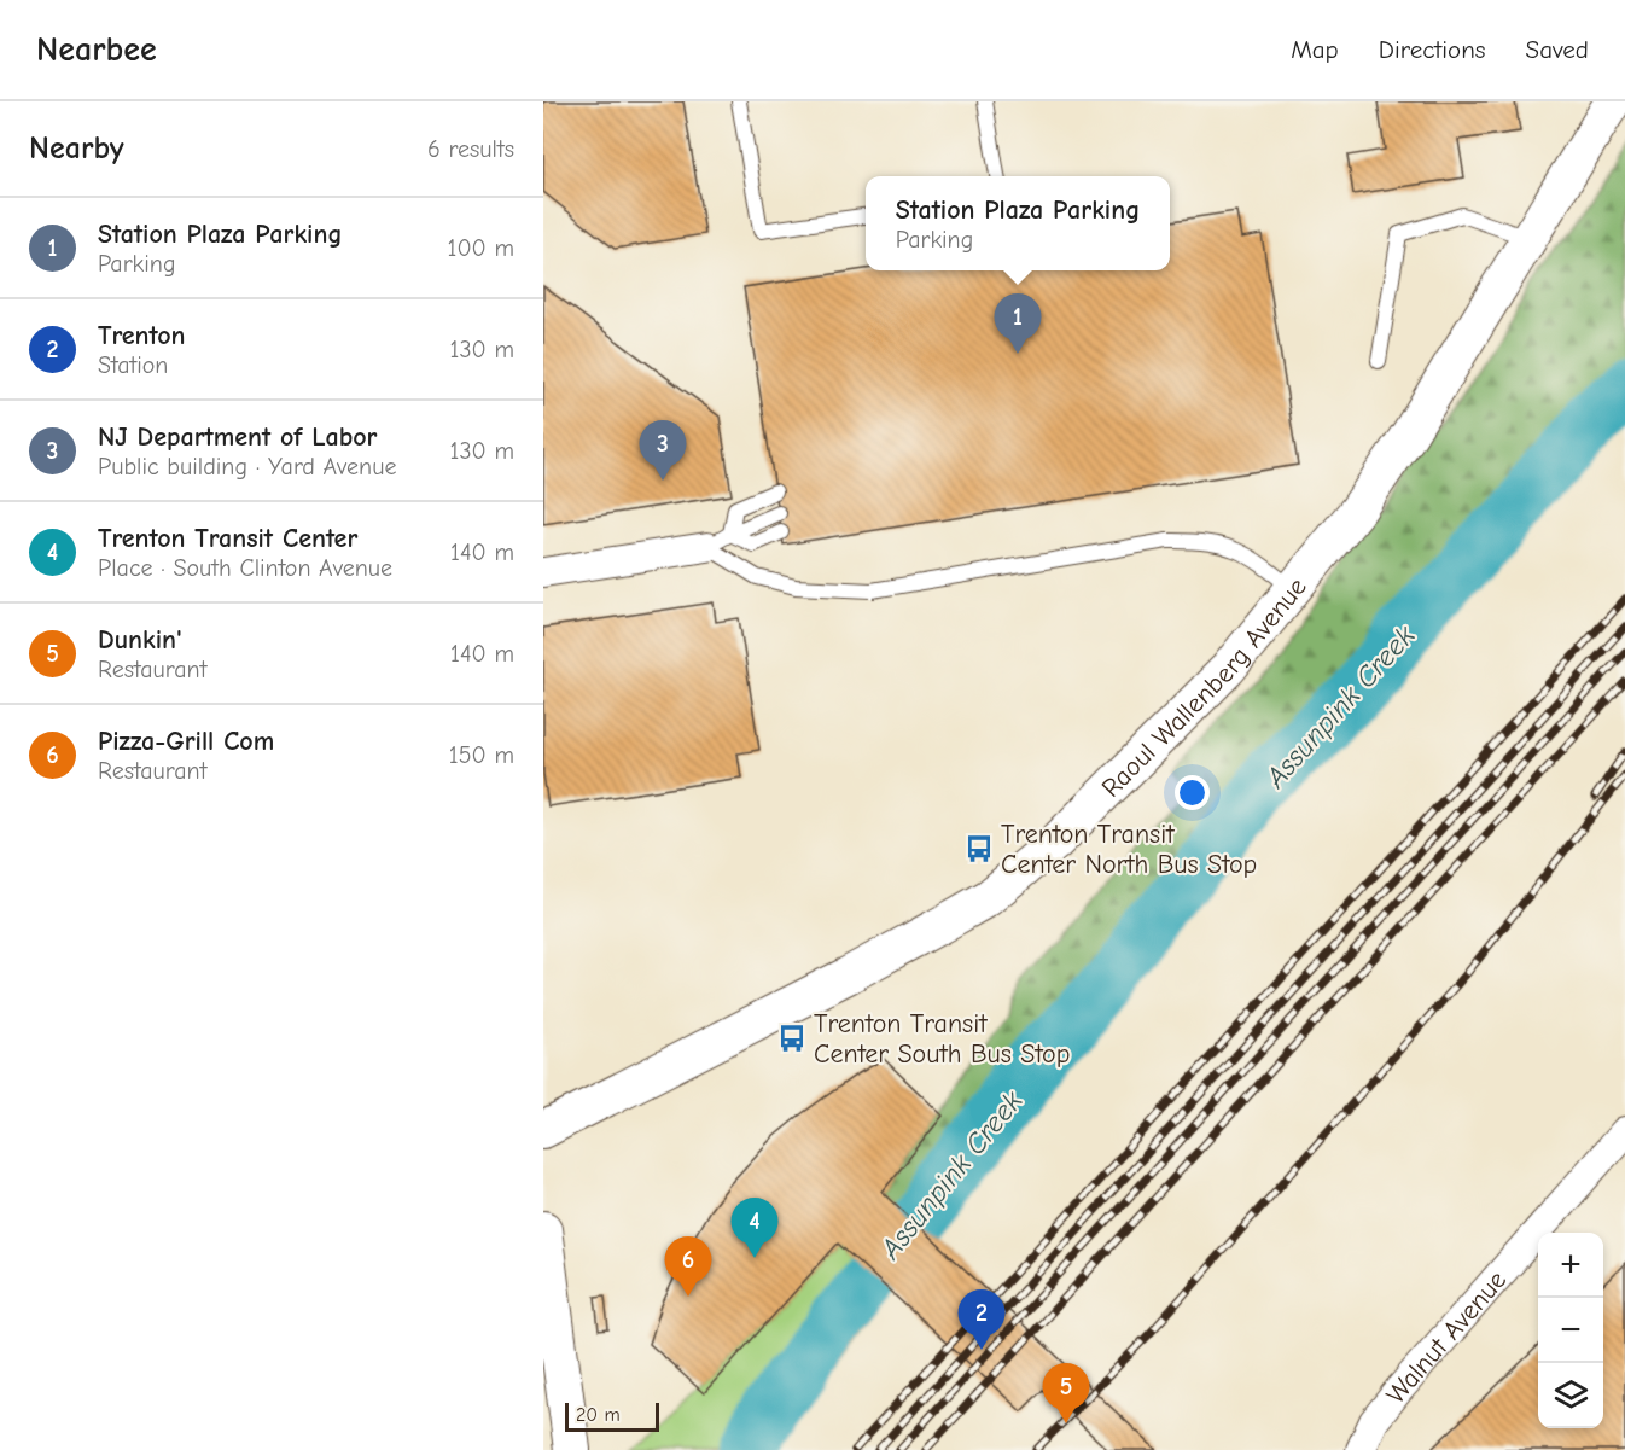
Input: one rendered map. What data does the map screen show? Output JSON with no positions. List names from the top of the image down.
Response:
{
  "streets": {
    "street": ["Raoul Wallenberg Avenue", "Walnut Avenue"]
  },
  "water": ["Assunpink Creek"],
  "places": {
    "bus stop": ["Trenton Transit Center North Bus Stop", "Trenton Transit Center South Bus Stop"]
  },
  "scale_bar": "20 m",
  "page": {
    "header": "Nearbee",
    "nav": ["Map", "Directions", "Saved"],
    "heading": ["Nearby", "6 results"],
    "popup": ["Station Plaza Parking", "Parking"],
    "list": [
      {
        "mark": "1",
        "name": "Station Plaza Parking",
        "note": "Parking",
        "value": "100 m"
      },
      {
        "mark": "2",
        "name": "Trenton",
        "note": "Station",
        "value": "130 m"
      },
      {
        "mark": "3",
        "name": "NJ Department of Labor",
        "note": "Public building · Yard Avenue",
        "value": "130 m"
      },
      {
        "mark": "4",
        "name": "Trenton Transit Center",
        "note": "Place · South Clinton Avenue",
        "value": "140 m"
      },
      {
        "mark": "5",
        "name": "Dunkin'",
        "note": "Restaurant",
        "value": "140 m"
      },
      {
        "mark": "6",
        "name": "Pizza-Grill Com",
        "note": "Restaurant",
        "value": "150 m"
      }
    ],
    "pins": [
      "1",
      "3",
      "4",
      "6",
      "2",
      "5"
    ],
    "map_buttons": ["+", "−"],
    "scale": "20 m"
  }
}
